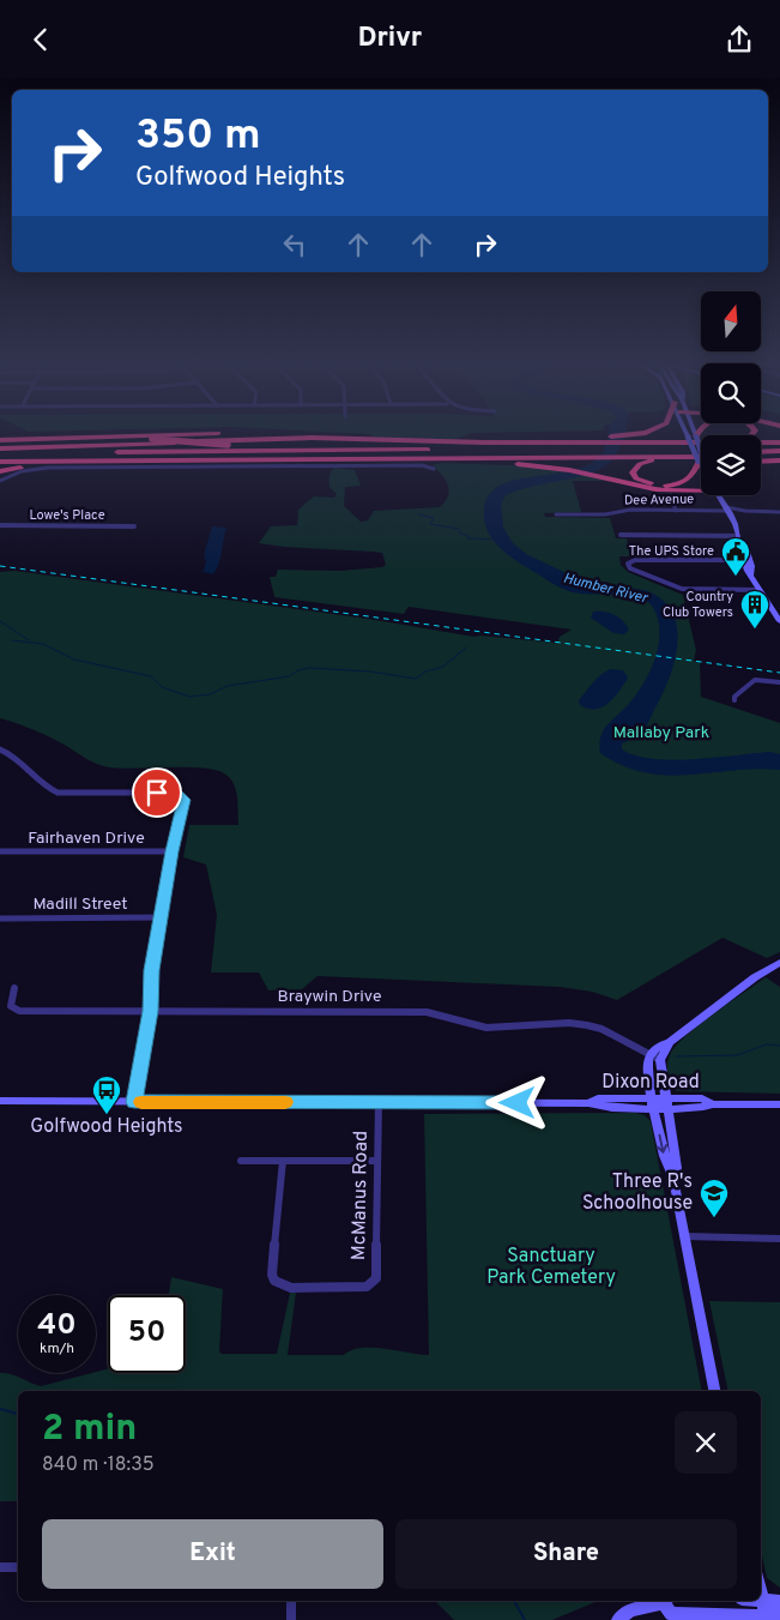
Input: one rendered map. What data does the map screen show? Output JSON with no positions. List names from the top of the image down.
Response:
{
  "streets": {
    "main road": ["Dixon Road"],
    "street": [
      "Dee Avenue",
      "Lowe's Place",
      "Fairhaven Drive",
      "Madill Street",
      "Braywin Drive",
      "McManus Road"
    ]
  },
  "crossings": [
    ["Dixon Road", "McManus Road"]
  ],
  "water": ["Humber River"],
  "parks": ["Mallaby Park", "Sanctuary Park Cemetery"],
  "places": {
    "public building": ["The UPS Store"],
    "building": ["Country Club Towers"],
    "bus stop": ["Golfwood Heights"],
    "school or university": ["Three R's Schoolhouse"]
  },
  "north": "top",
  "page": {
    "header": "Drivr",
    "turn": ["350 m", "Golfwood Heights"],
    "speed": "40 km/h",
    "limit": "50",
    "heading": ["2 min", "840 m · 18:35"],
    "buttons": ["Exit", "Share"]
  }
}
